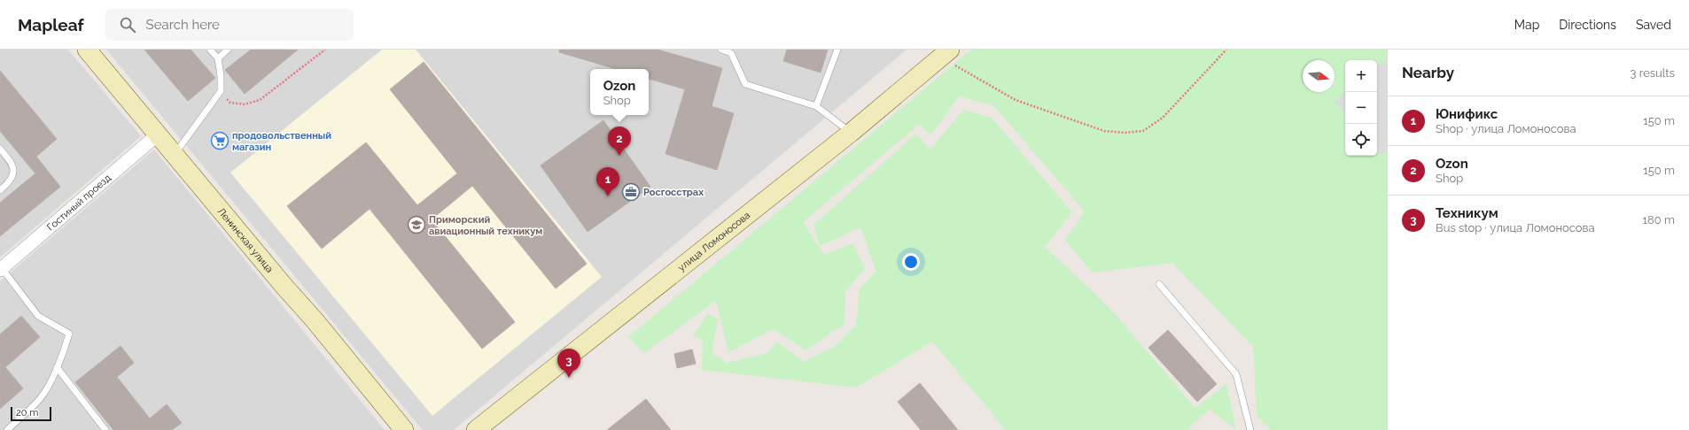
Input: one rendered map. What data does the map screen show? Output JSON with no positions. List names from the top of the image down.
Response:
{
  "streets": {
    "main road": ["Ленинская улица", "улица Ломоносова"],
    "street": ["Гостиный проезд"]
  },
  "crossings": [
    ["Гостиный проезд", "Ленинская улица"]
  ],
  "places": {
    "supermarket": ["продовольственный магазин"],
    "office": ["Росгосстрах"],
    "school or university": ["Приморский авиационный техникум"]
  },
  "scale_bar": "20 m",
  "north": "right",
  "page": {
    "header": "Mapleaf",
    "search": "Search here",
    "nav": ["Map", "Directions", "Saved"],
    "heading": ["Nearby", "3 results"],
    "map_buttons": ["+", "−"],
    "popup": ["Ozon", "Shop"],
    "list": [
      {
        "mark": "1",
        "name": "Юнификс",
        "note": "Shop · улица Ломоносова",
        "value": "150 m"
      },
      {
        "mark": "2",
        "name": "Ozon",
        "note": "Shop",
        "value": "150 m"
      },
      {
        "mark": "3",
        "name": "Техникум",
        "note": "Bus stop · улица Ломоносова",
        "value": "180 m"
      }
    ],
    "pins": ["2", "1", "3"],
    "scale": "20 m"
  }
}
